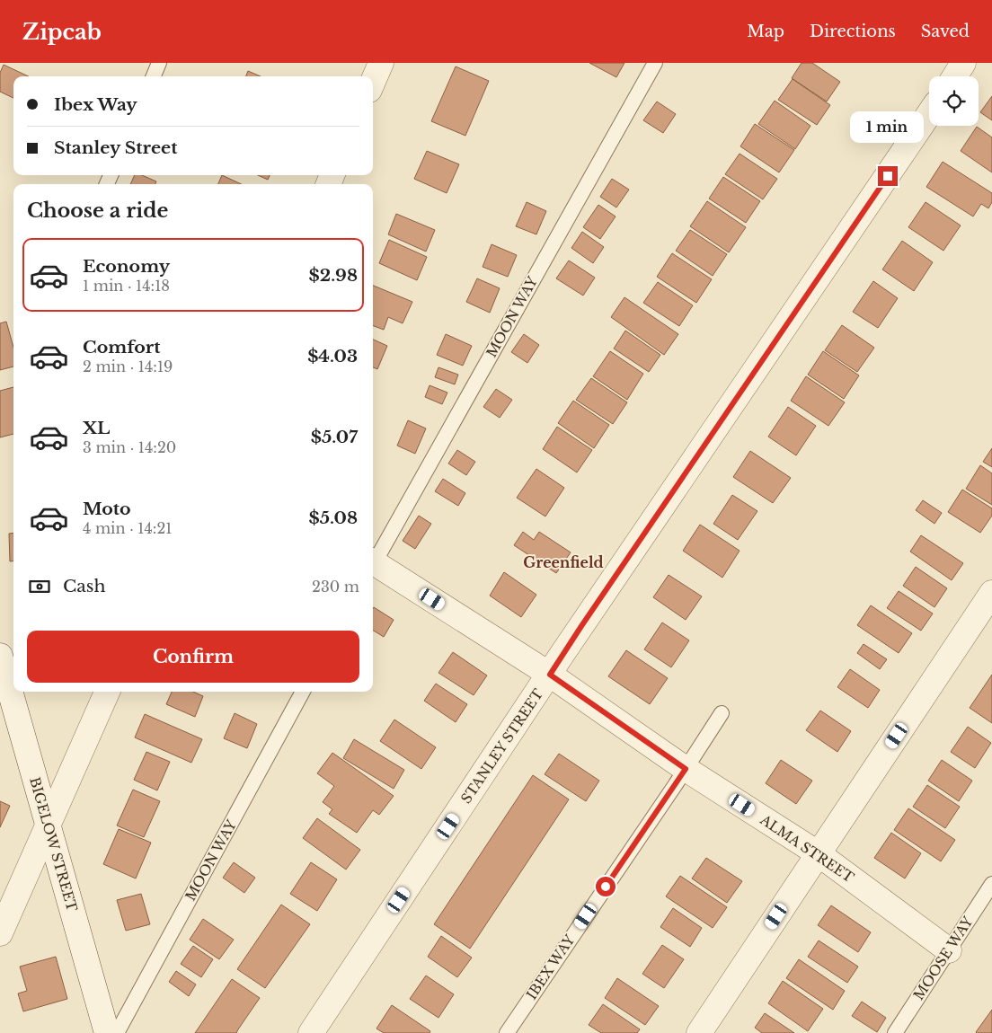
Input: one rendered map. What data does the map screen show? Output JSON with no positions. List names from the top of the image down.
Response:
{
  "streets": {
    "street": ["STANLEY STREET", "BIGELOW STREET", "ALMA STREET"],
    "lane": ["MOON WAY", "MOOSE WAY", "IBEX WAY"]
  },
  "crossings": [
    ["STANLEY STREET", "ALMA STREET"],
    ["ALMA STREET", "MOOSE WAY"],
    ["ALMA STREET", "IBEX WAY"]
  ],
  "districts": ["Greenfield"],
  "page": {
    "header": "Zipcab",
    "nav": ["Map", "Directions", "Saved"],
    "banner": ["Ibex Way", "Stanley Street"],
    "bubble": "1 min",
    "heading": "Choose a ride",
    "list": [
      {
        "name": "Economy",
        "note": "1 min · 14:18",
        "value": "$2.98"
      },
      {
        "name": "Comfort",
        "note": "2 min · 14:19",
        "value": "$4.03"
      },
      {
        "name": "XL",
        "note": "3 min · 14:20",
        "value": "$5.07"
      },
      {
        "name": "Moto",
        "note": "4 min · 14:21",
        "value": "$5.08"
      }
    ],
    "pay": ["Cash", "230 m"],
    "buttons": "Confirm"
  }
}
